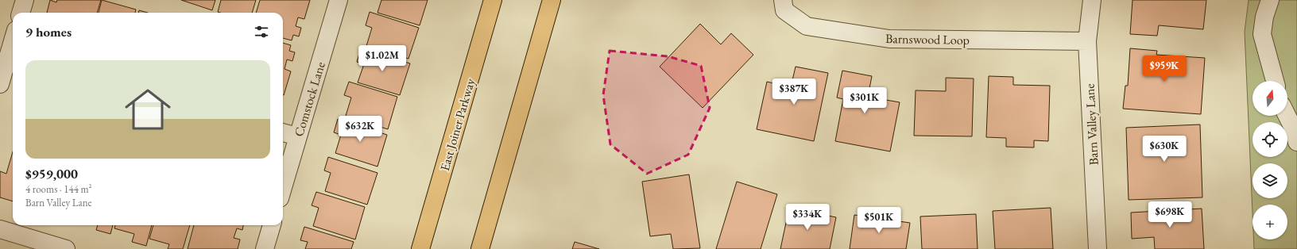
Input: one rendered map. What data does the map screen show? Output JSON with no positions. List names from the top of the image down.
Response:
{
  "streets": {
    "main road": ["East Joiner Parkway"],
    "street": ["Barnswood Loop", "Comstock Lane", "Barn Valley Lane"]
  },
  "crossings": [
    ["Barnswood Loop", "Barn Valley Lane"]
  ],
  "north": "top",
  "page": {
    "heading": "9 homes",
    "price": [
      "$1.02M",
      "$959K",
      "$387K",
      "$301K",
      "$632K",
      "$630K",
      "$698K",
      "$334K",
      "$501K"
    ],
    "list": [
      {
        "name": "$959,000",
        "note": "4 rooms · 144 m² · Barn Valley Lane"
      }
    ],
    "map_buttons": "+"
  }
}
